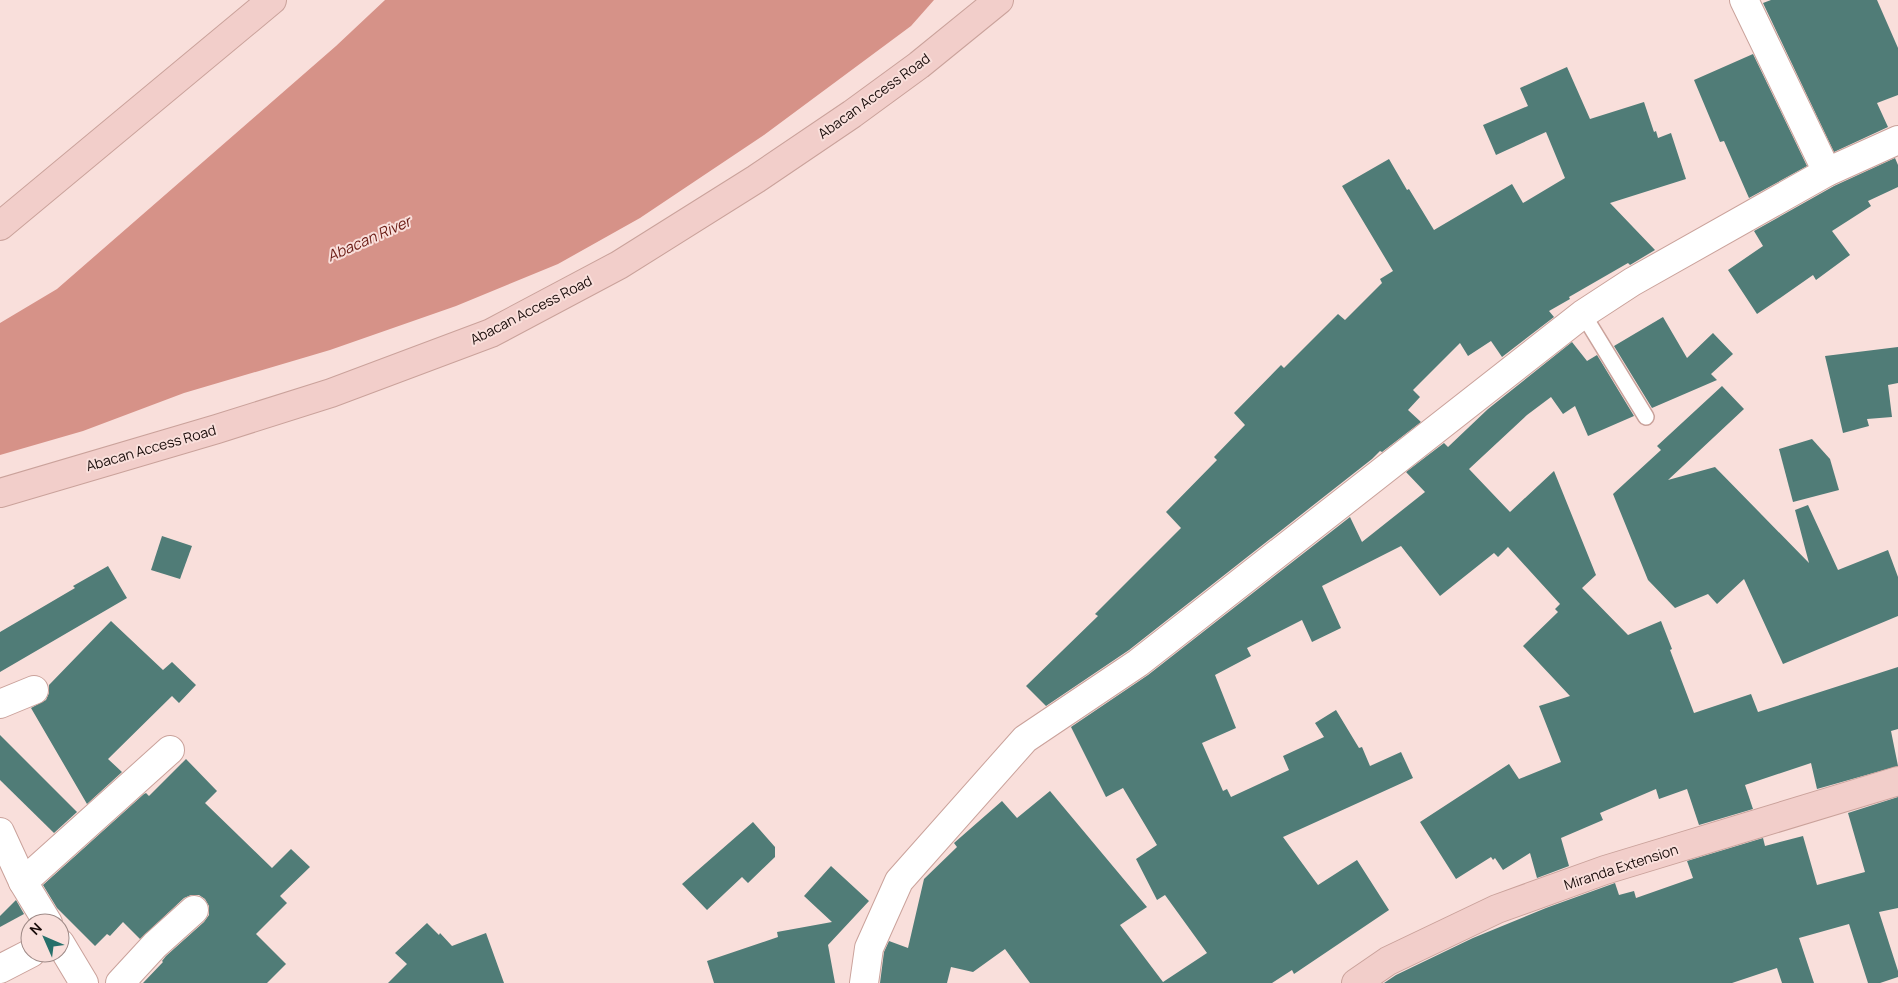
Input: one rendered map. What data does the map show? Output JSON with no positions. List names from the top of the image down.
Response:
{
  "streets": {
    "street": ["Abacan Access Road", "Miranda Extension"]
  },
  "water": ["Abacan River"],
  "north": "top left"
}
